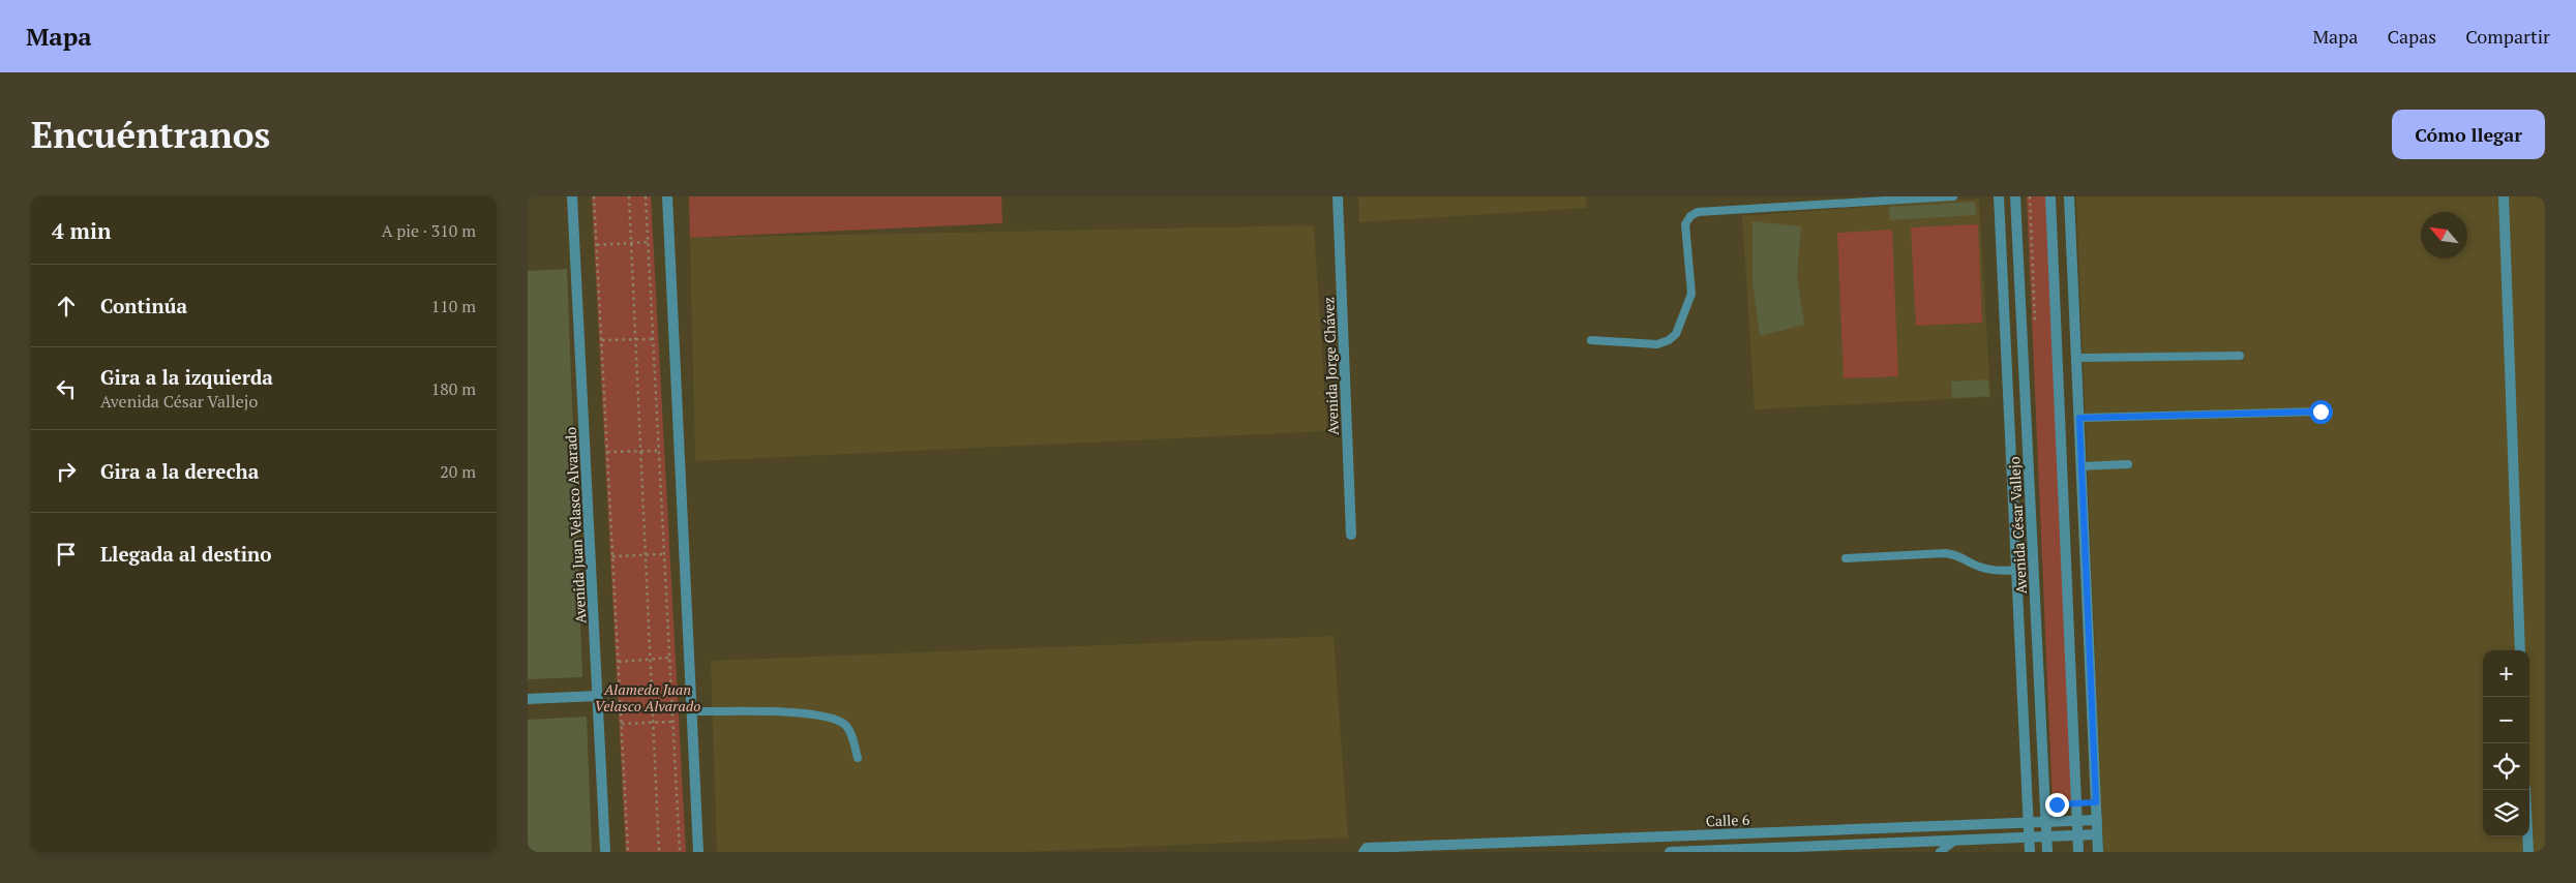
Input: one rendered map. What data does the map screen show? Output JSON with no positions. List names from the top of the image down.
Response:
{
  "streets": {
    "street": [
      "Avenida Jorge Chávez",
      "Avenida Juan Velasco Alvarado",
      "Avenida César Vallejo",
      "Calle 6"
    ]
  },
  "crossings": [
    ["Avenida César Vallejo", "Calle 6"]
  ],
  "parks": ["Alameda Juan Velasco Alvarado"],
  "north": "top left",
  "page": {
    "header": "Mapa",
    "nav": ["Mapa", "Capas", "Compartir"],
    "buttons": "Cómo llegar",
    "title": "Encuéntranos",
    "heading": ["4 min", "A pie · 310 m"],
    "list": [
      ["Continúa", "110 m"],
      ["Gira a la izquierda", "Avenida César Vallejo", "180 m"],
      ["Gira a la derecha", "20 m"],
      "Llegada al destino"
    ],
    "map_buttons": ["+", "−"]
  }
}
